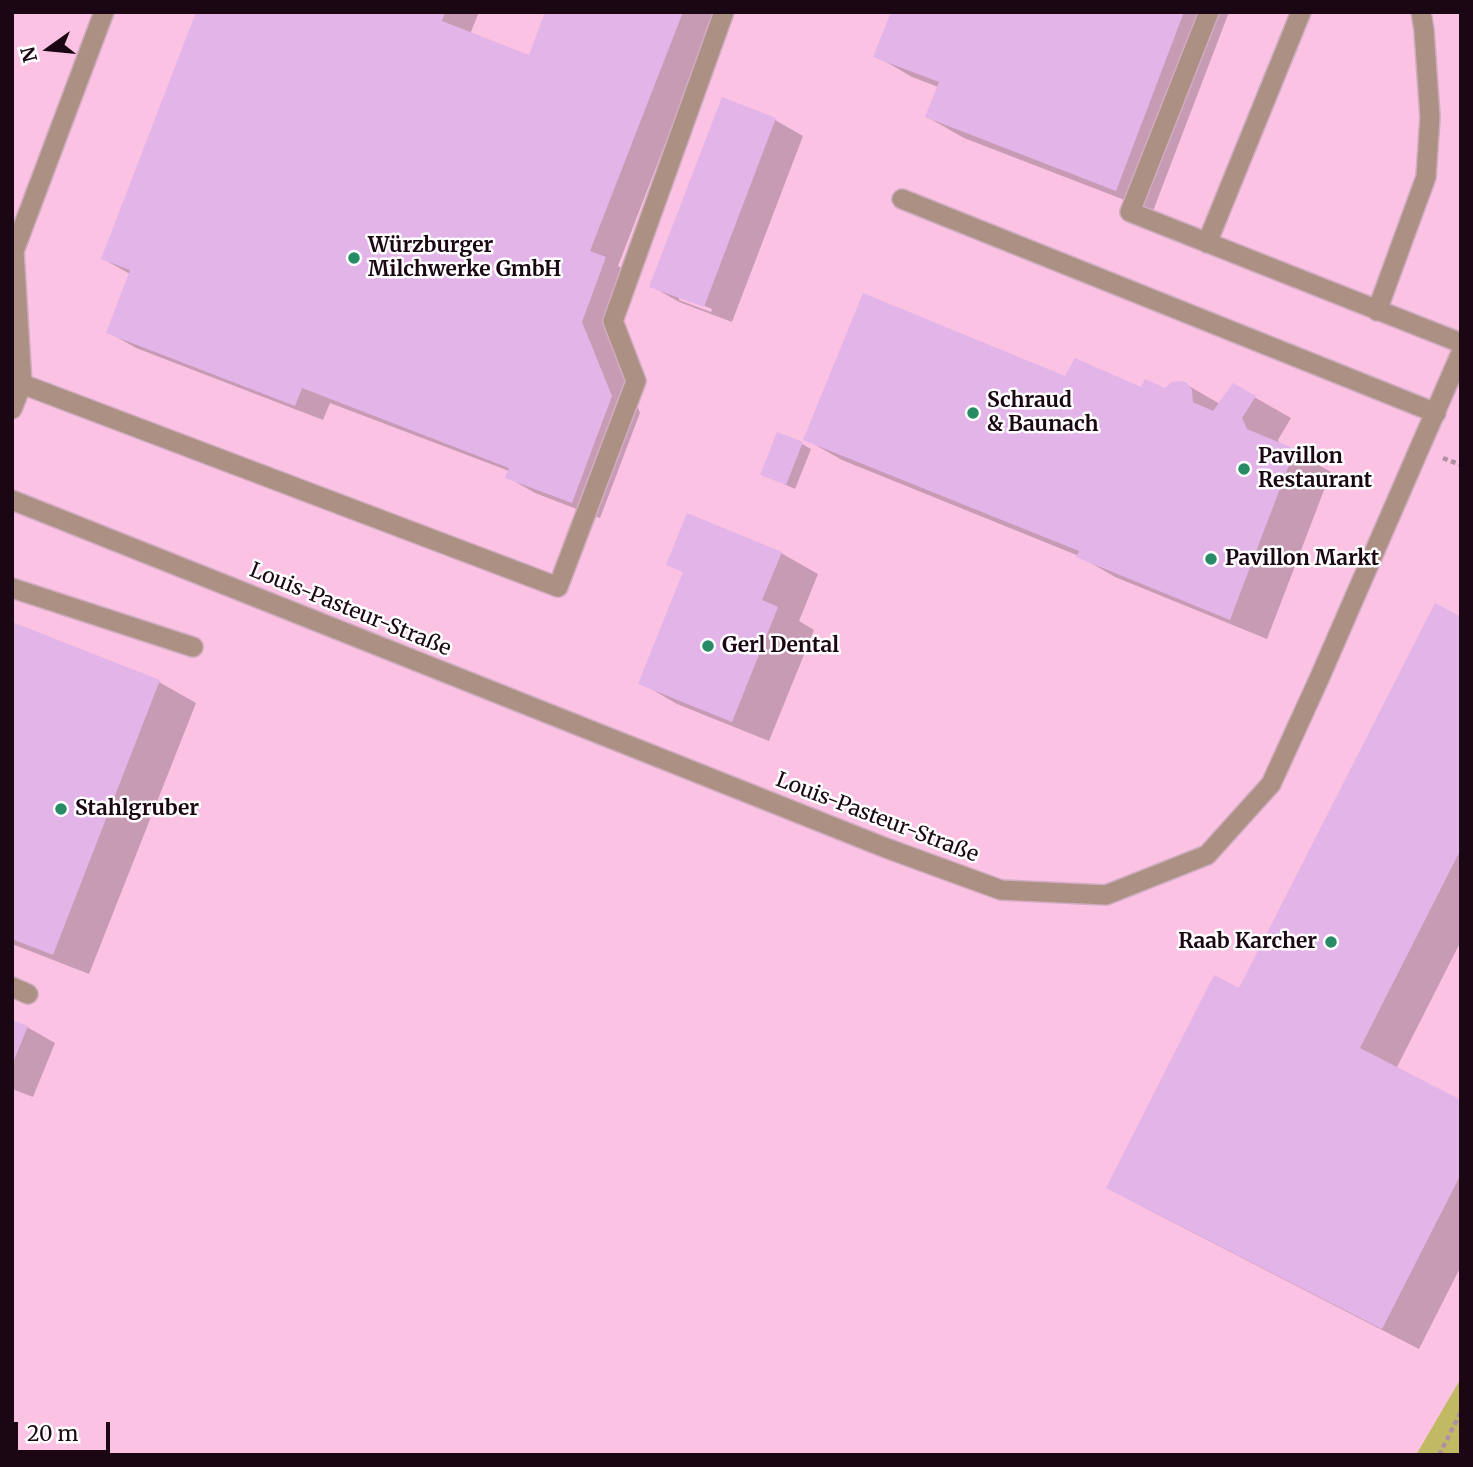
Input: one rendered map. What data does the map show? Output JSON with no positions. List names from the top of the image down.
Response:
{
  "streets": {
    "street": ["Louis-Pasteur-Straße"]
  },
  "places": [
    "Würzburger Milchwerke GmbH",
    "Schraud & Baunach",
    "Pavillon Restaurant",
    "Pavillon Markt",
    "Gerl Dental",
    "Stahlgruber",
    "Raab Karcher"
  ],
  "scale_bar": "20 m",
  "north": "left"
}
